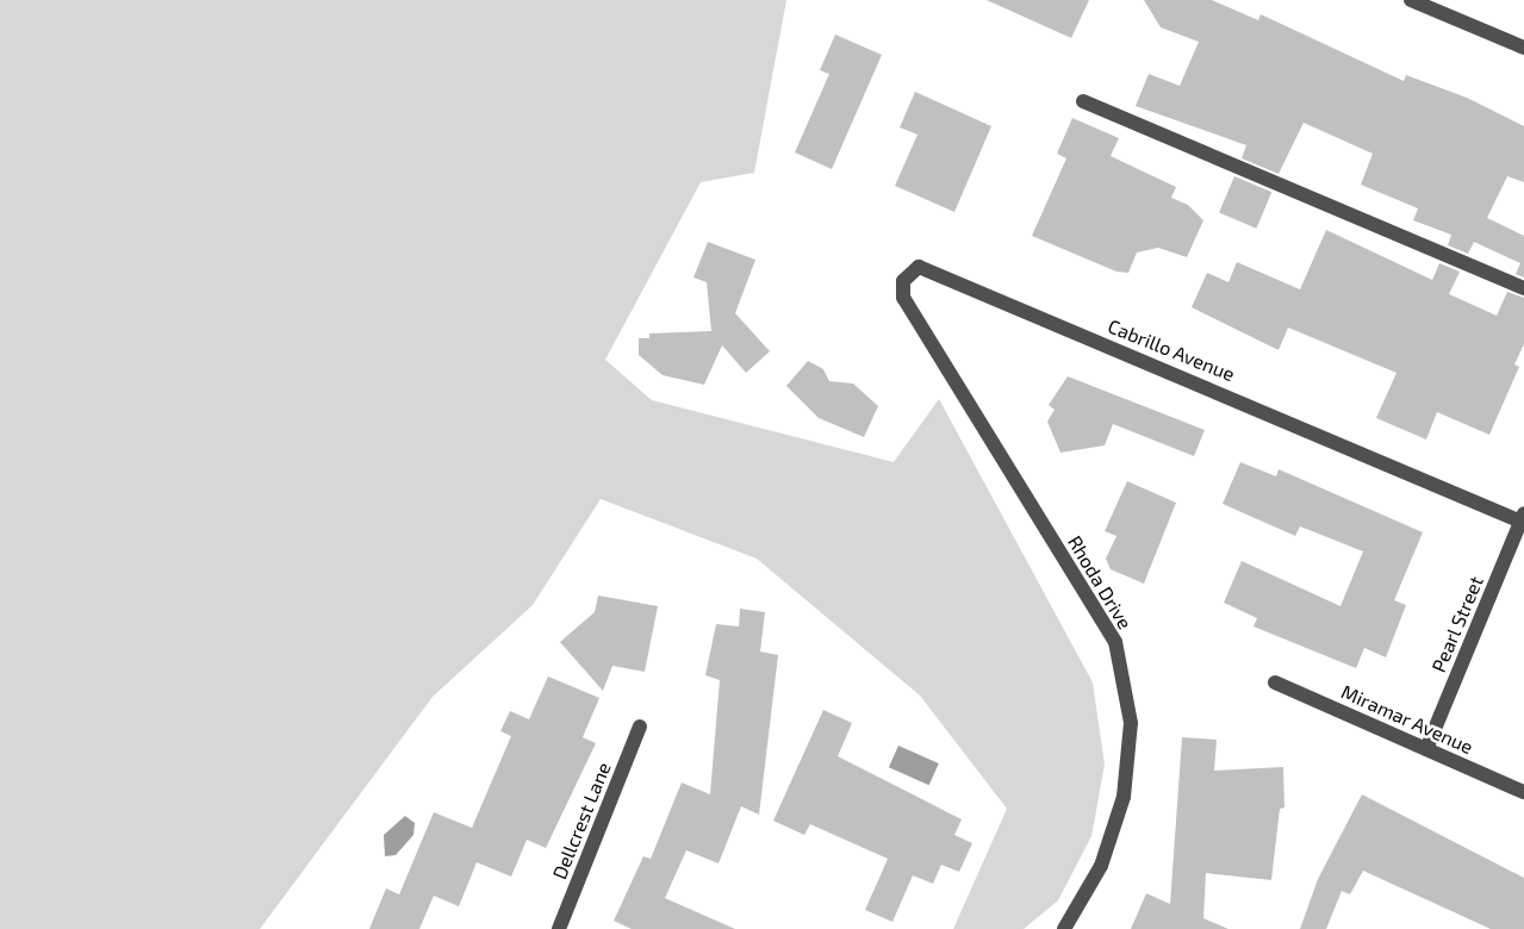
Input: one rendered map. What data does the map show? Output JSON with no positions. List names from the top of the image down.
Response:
{
  "streets": {
    "street": [
      "Cabrillo Avenue",
      "Rhoda Drive",
      "Pearl Street",
      "Miramar Avenue",
      "Dellcrest Lane"
    ]
  },
  "crossings": [
    ["Cabrillo Avenue", "Rhoda Drive"],
    ["Cabrillo Avenue", "Pearl Street"],
    ["Pearl Street", "Miramar Avenue"]
  ]
}
